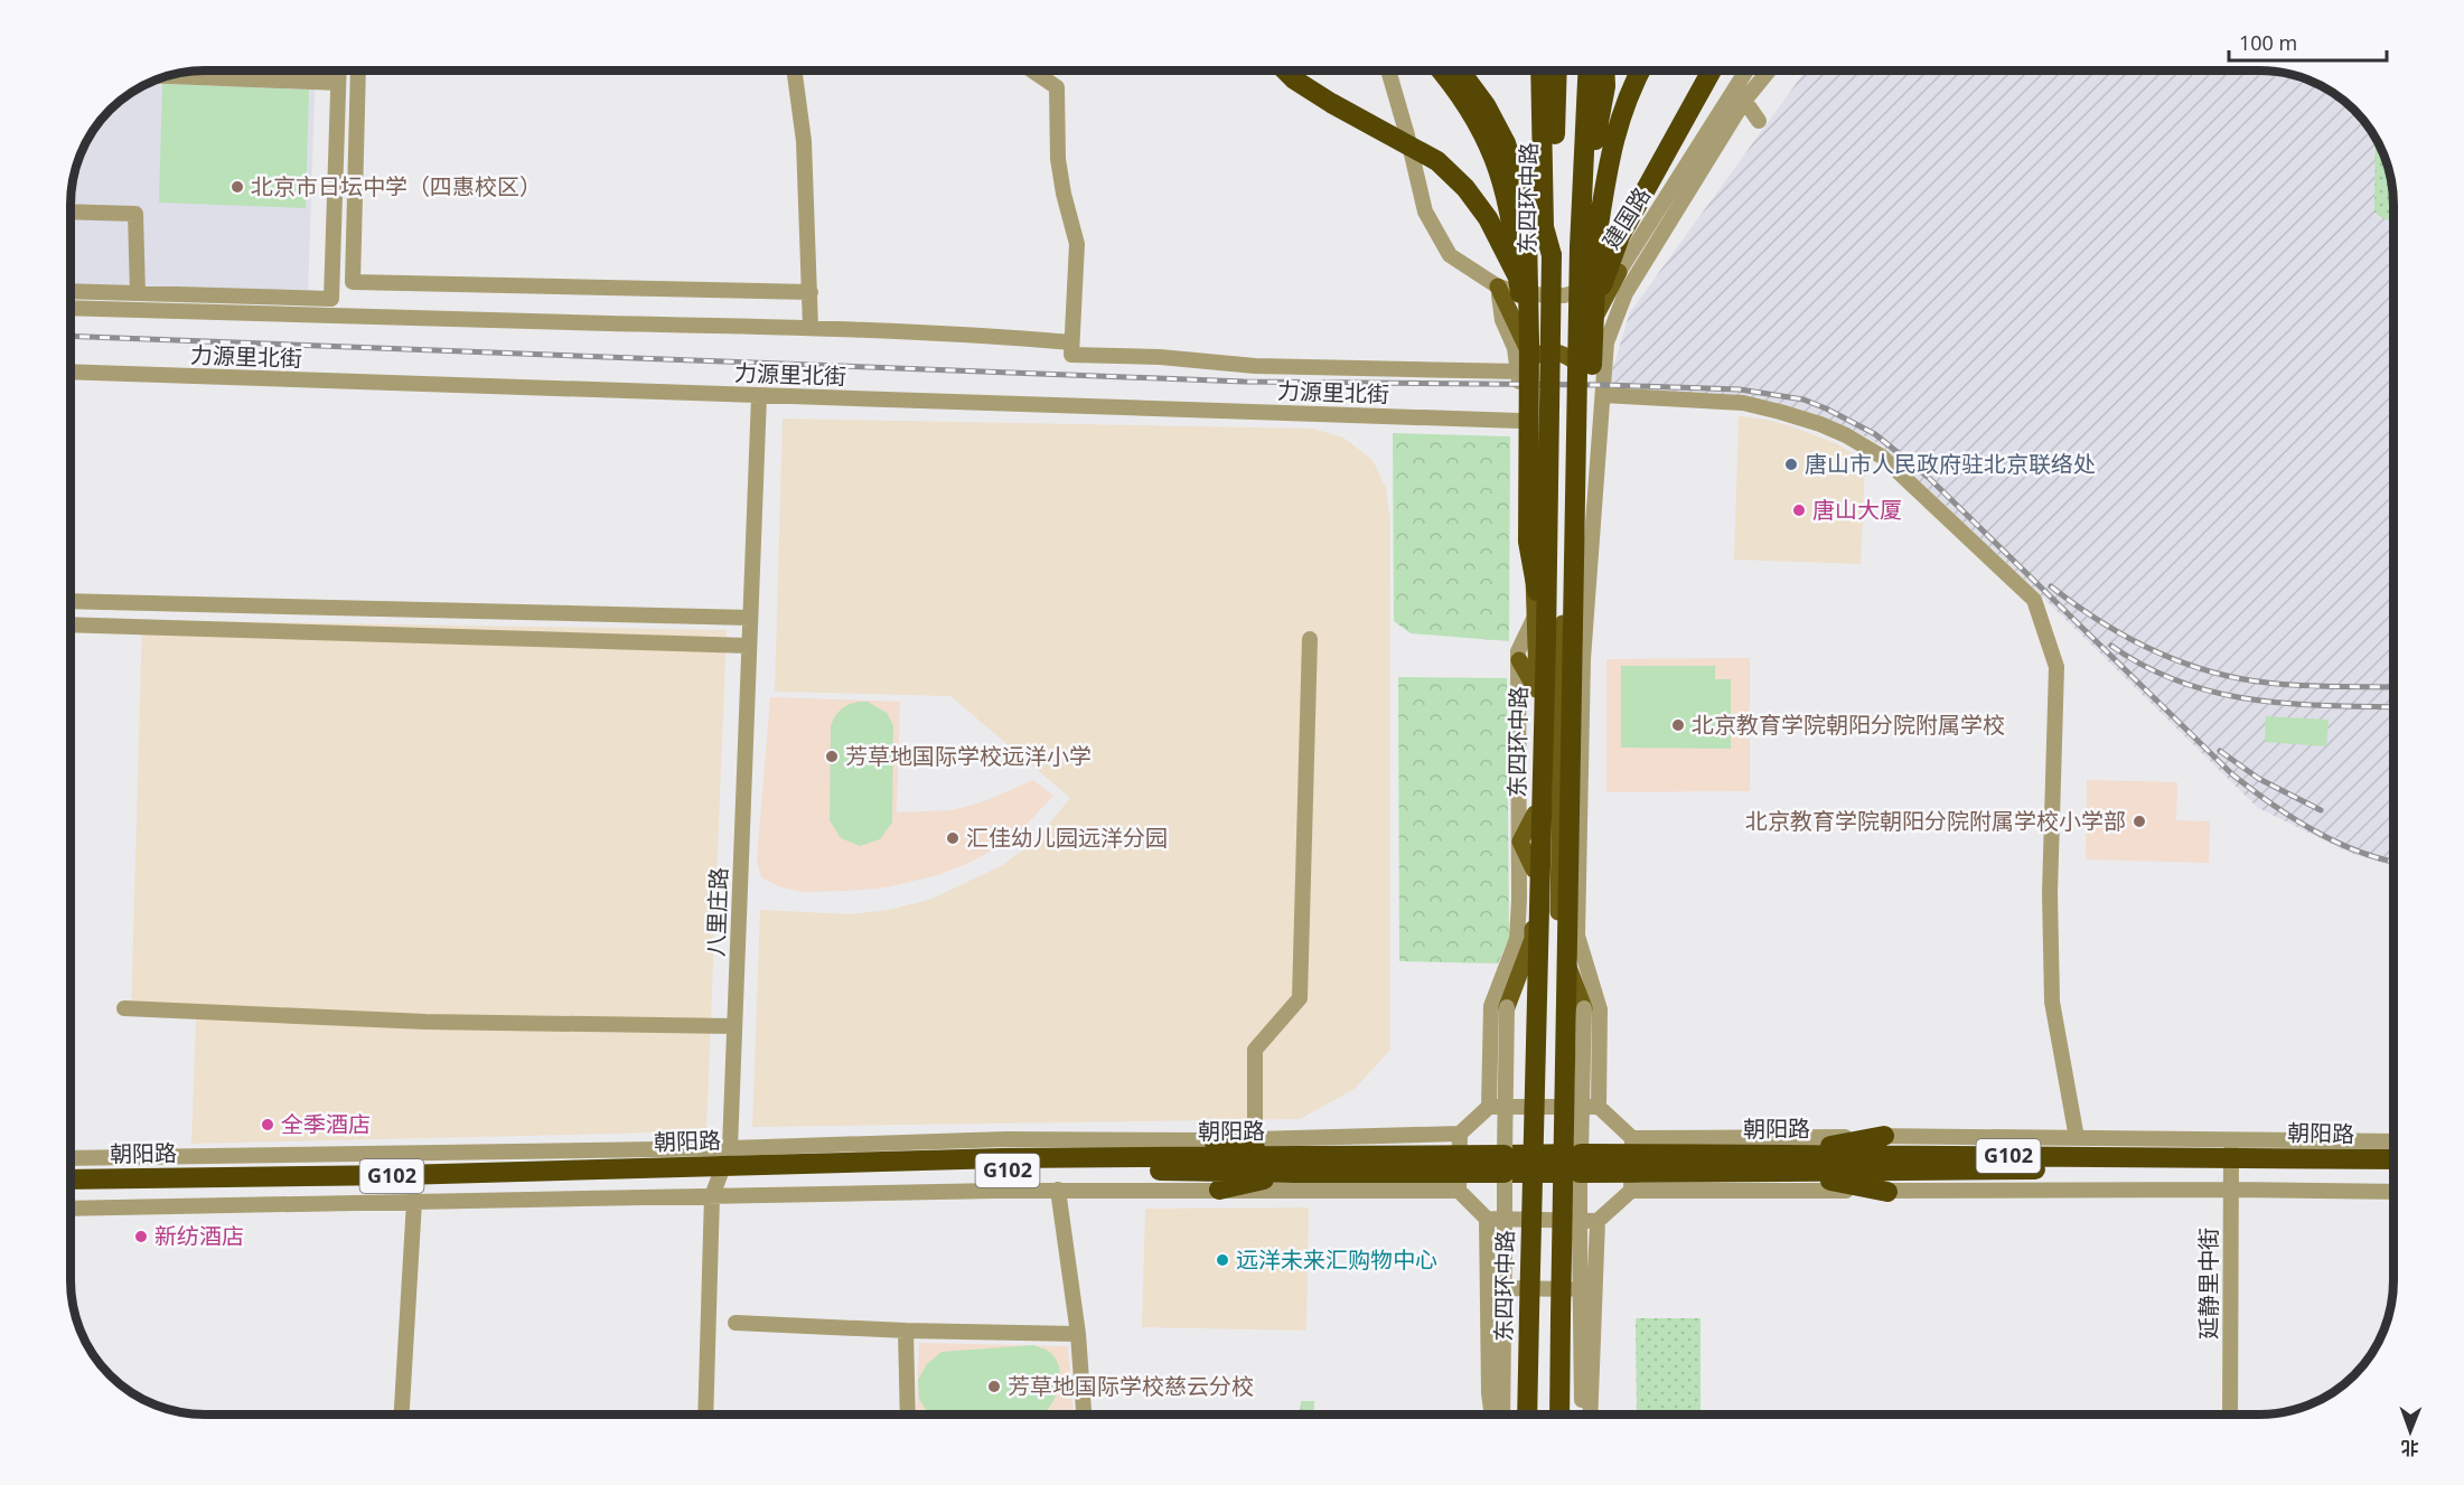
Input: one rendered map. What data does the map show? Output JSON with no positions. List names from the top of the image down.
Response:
{
  "streets": {
    "highway": ["东四环中路", "朝阳路", "G102"],
    "street": [
      "建国路",
      "力源里北街",
      "八里庄路",
      "延静里中街"
    ]
  },
  "crossings": [
    ["东四环中路", "建国路"],
    ["东四环中路", "力源里北街"],
    ["东四环中路", "朝阳路"],
    ["力源里北街", "八里庄路"],
    ["八里庄路", "朝阳路"],
    ["朝阳路", "延静里中街"]
  ],
  "places": [
    "北京市日坛中学（四惠校区）",
    "唐山市人民政府驻北京联络处",
    "唐山大厦",
    "北京教育学院朝阳分院附属学校",
    "芳草地国际学校远洋小学",
    "北京教育学院朝阳分院附属学校小学部",
    "汇佳幼儿园远洋分园",
    "全季酒店",
    "新纺酒店",
    "远洋未来汇购物中心",
    "芳草地国际学校慈云分校"
  ],
  "scale_bar": "100 m",
  "north": "bottom"
}
